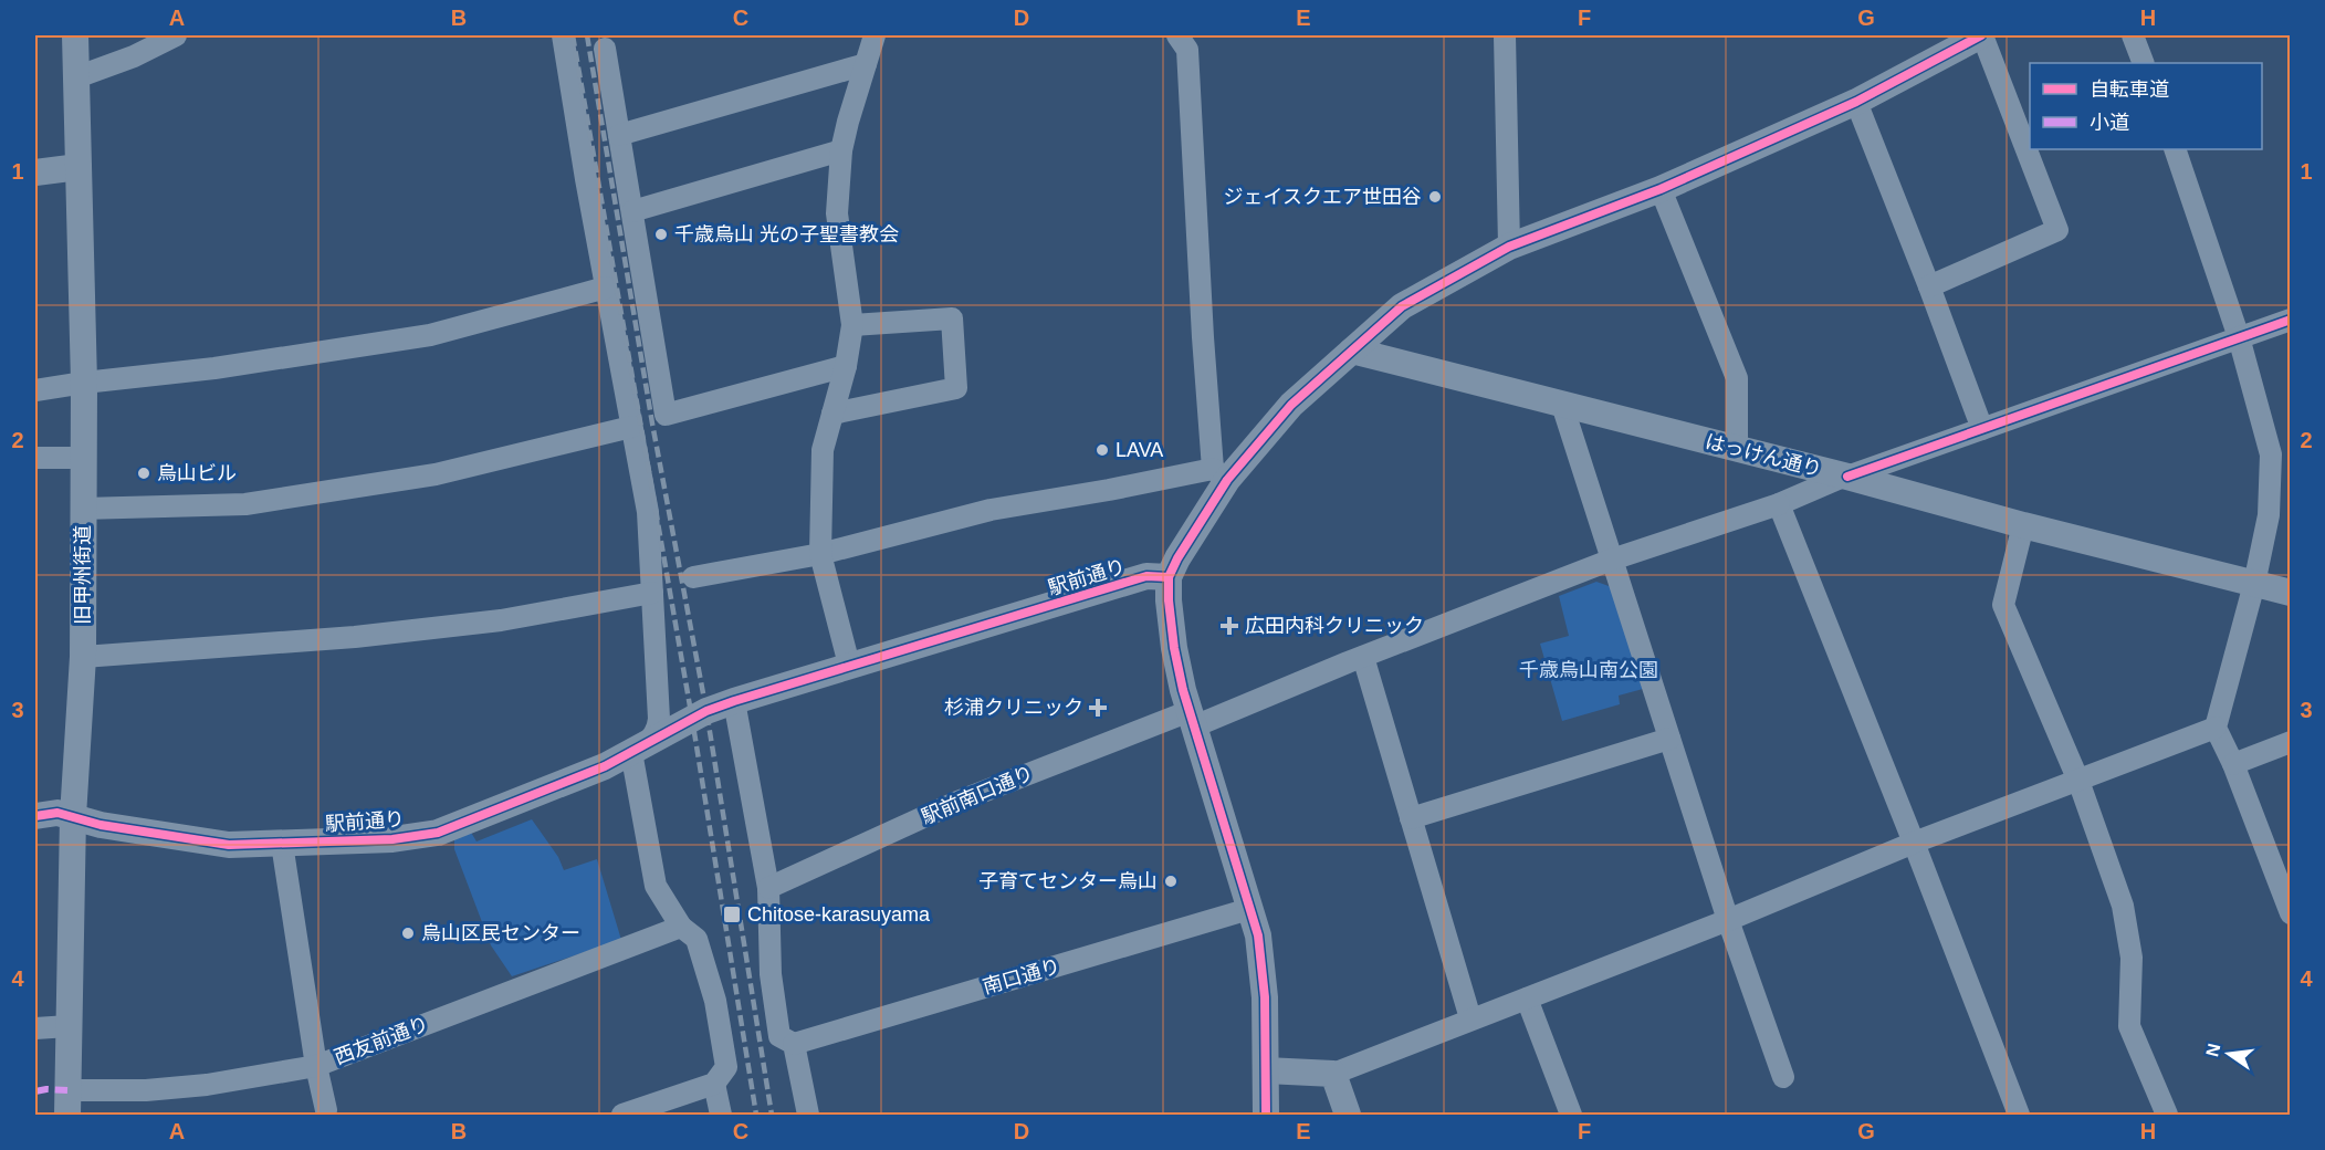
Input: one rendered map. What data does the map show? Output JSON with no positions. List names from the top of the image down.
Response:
{
  "streets": {
    "street": [
      "はっけん通り",
      "旧甲州街道",
      "駅前通り",
      "駅前南口通り",
      "南口通り",
      "西友前通り"
    ]
  },
  "crossings": [
    ["はっけん通り", "駅前南口通り"],
    ["旧甲州街道", "駅前通り"],
    ["旧甲州街道", "西友前通り"]
  ],
  "parks": ["千歳烏山南公園"],
  "places": {
    "other": [
      "ジェイスクエア世田谷",
      "千歳烏山 光の子聖書教会",
      "LAVA",
      "烏山ビル",
      "子育てセンター烏山",
      "烏山区民センター"
    ],
    "health": ["広田内科クリニック", "杉浦クリニック"],
    "transit": ["Chitose-karasuyama"]
  },
  "legend": ["自転車道", "小道"],
  "north": "left",
  "grid": {
    "columns": [
      "A",
      "B",
      "C",
      "D",
      "E",
      "F",
      "G",
      "H"
    ],
    "rows": [
      "1",
      "2",
      "3",
      "4"
    ]
  }
}
